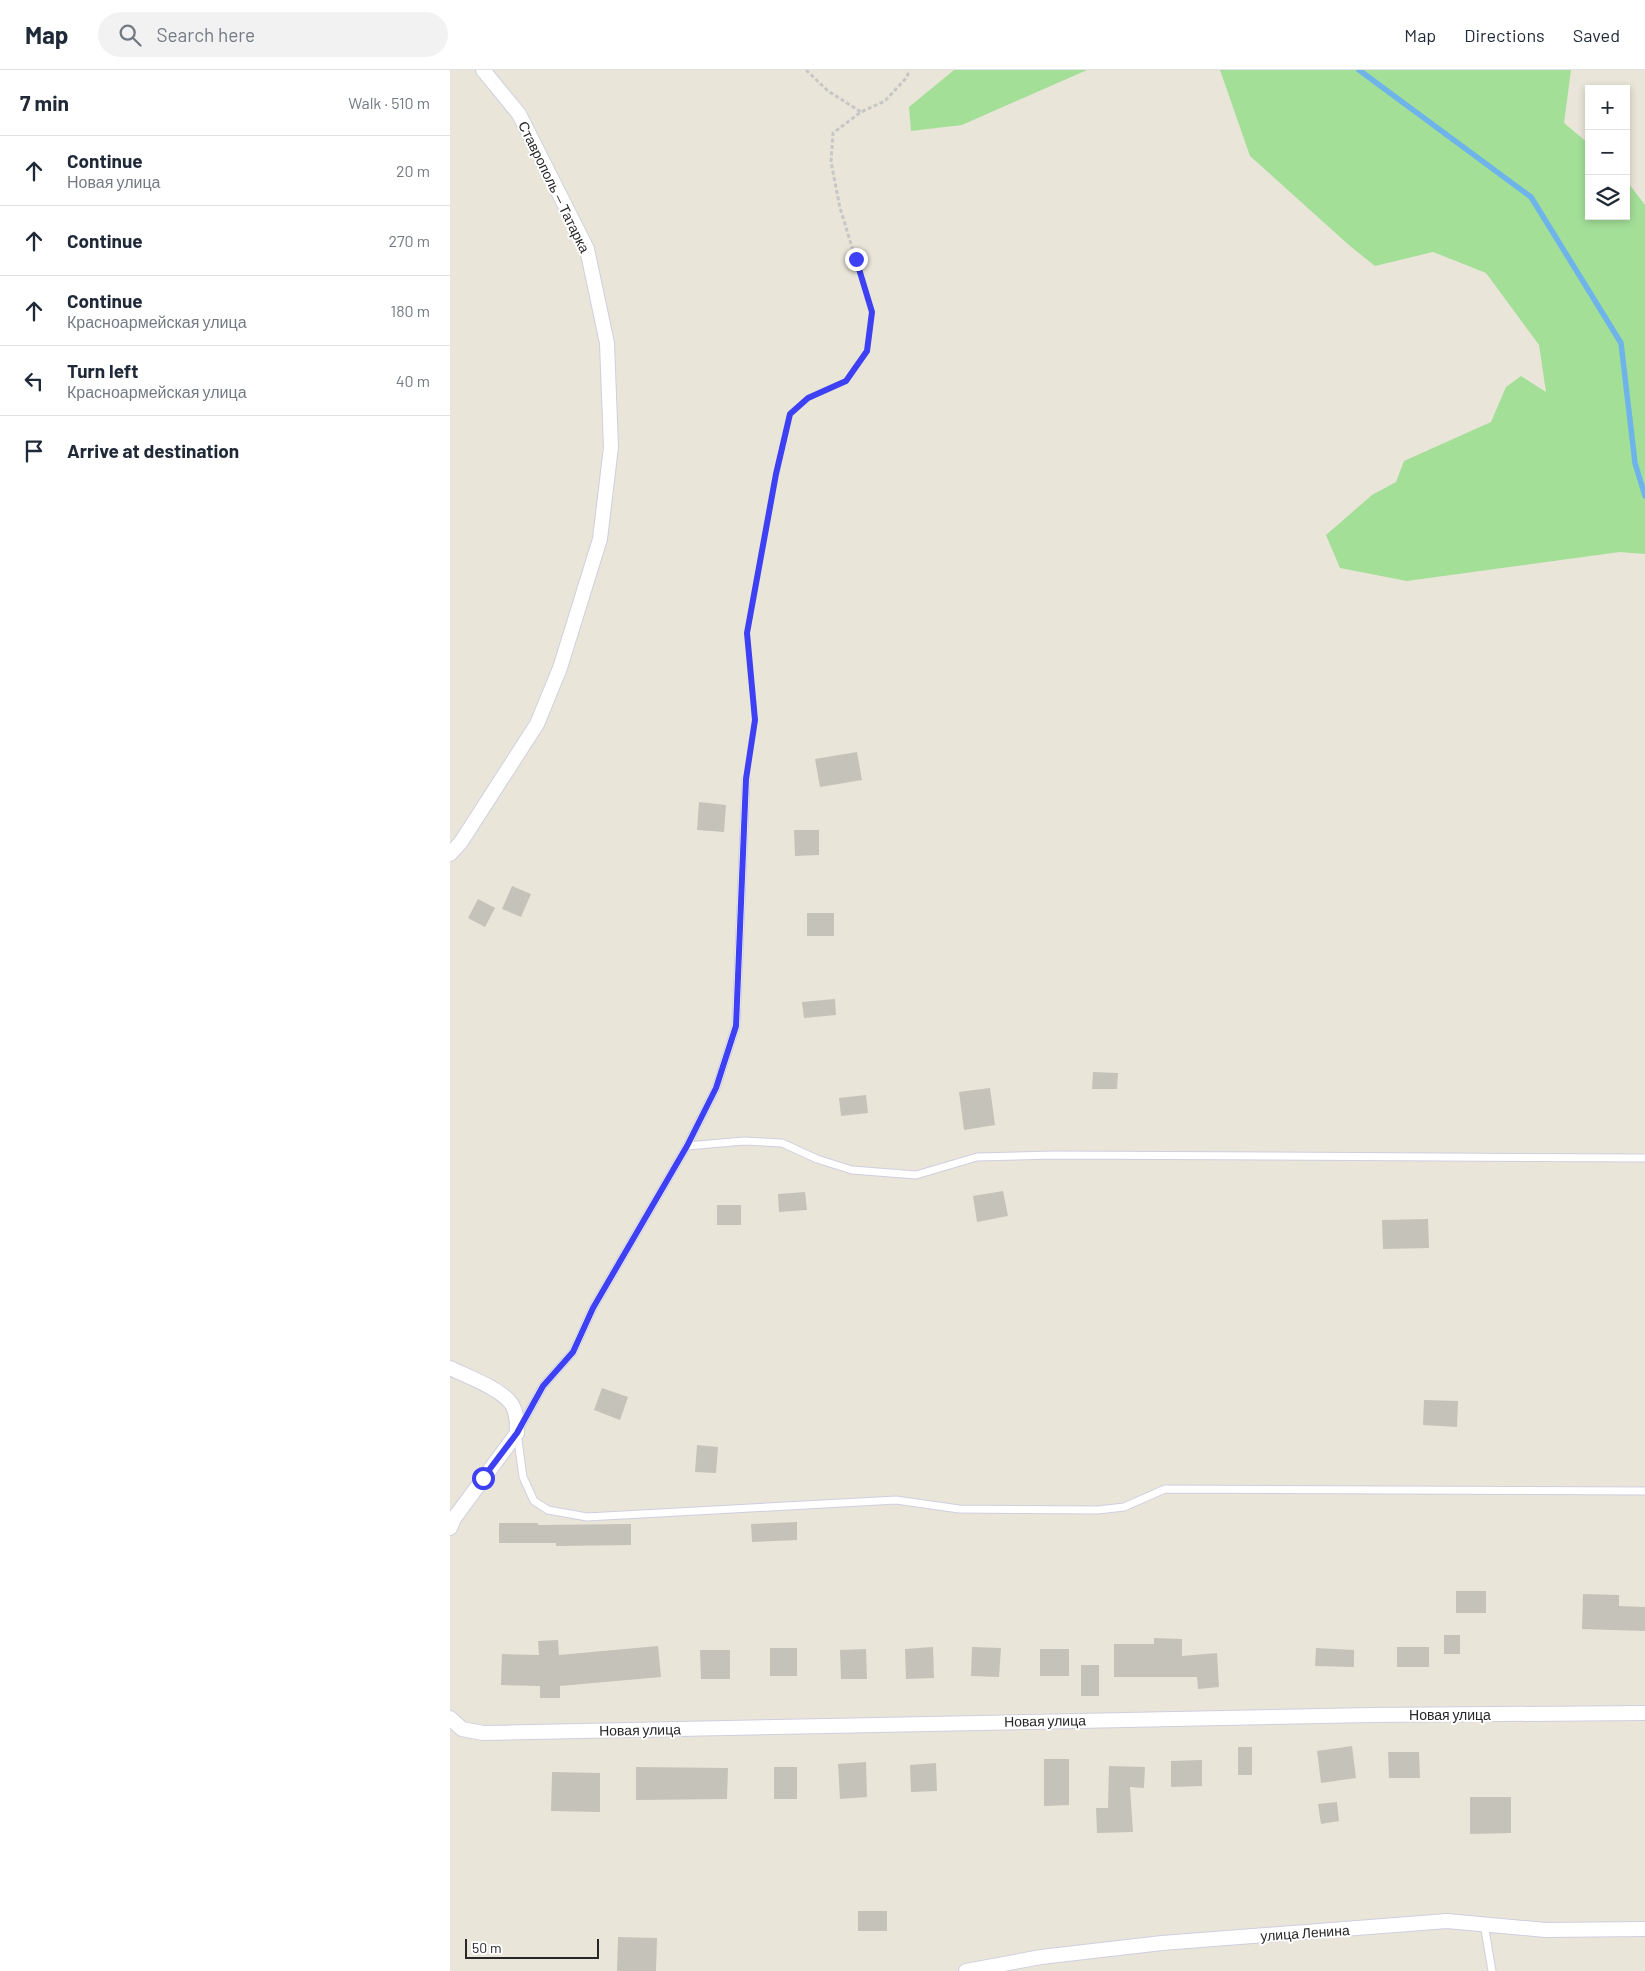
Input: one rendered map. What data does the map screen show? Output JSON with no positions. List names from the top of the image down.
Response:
{
  "streets": {
    "street": ["Ставрополь — Татарка", "Новая улица", "улица Ленина"]
  },
  "scale_bar": "50 m",
  "page": {
    "header": "Map",
    "search": "Search here",
    "nav": ["Map", "Directions", "Saved"],
    "heading": ["7 min", "Walk · 510 m"],
    "map_buttons": ["+", "−"],
    "list": [
      ["Continue", "Новая улица", "20 m"],
      ["Continue", "270 m"],
      ["Continue", "Красноармейская улица", "180 m"],
      ["Turn left", "Красноармейская улица", "40 m"],
      "Arrive at destination"
    ],
    "scale": "50 m"
  }
}
